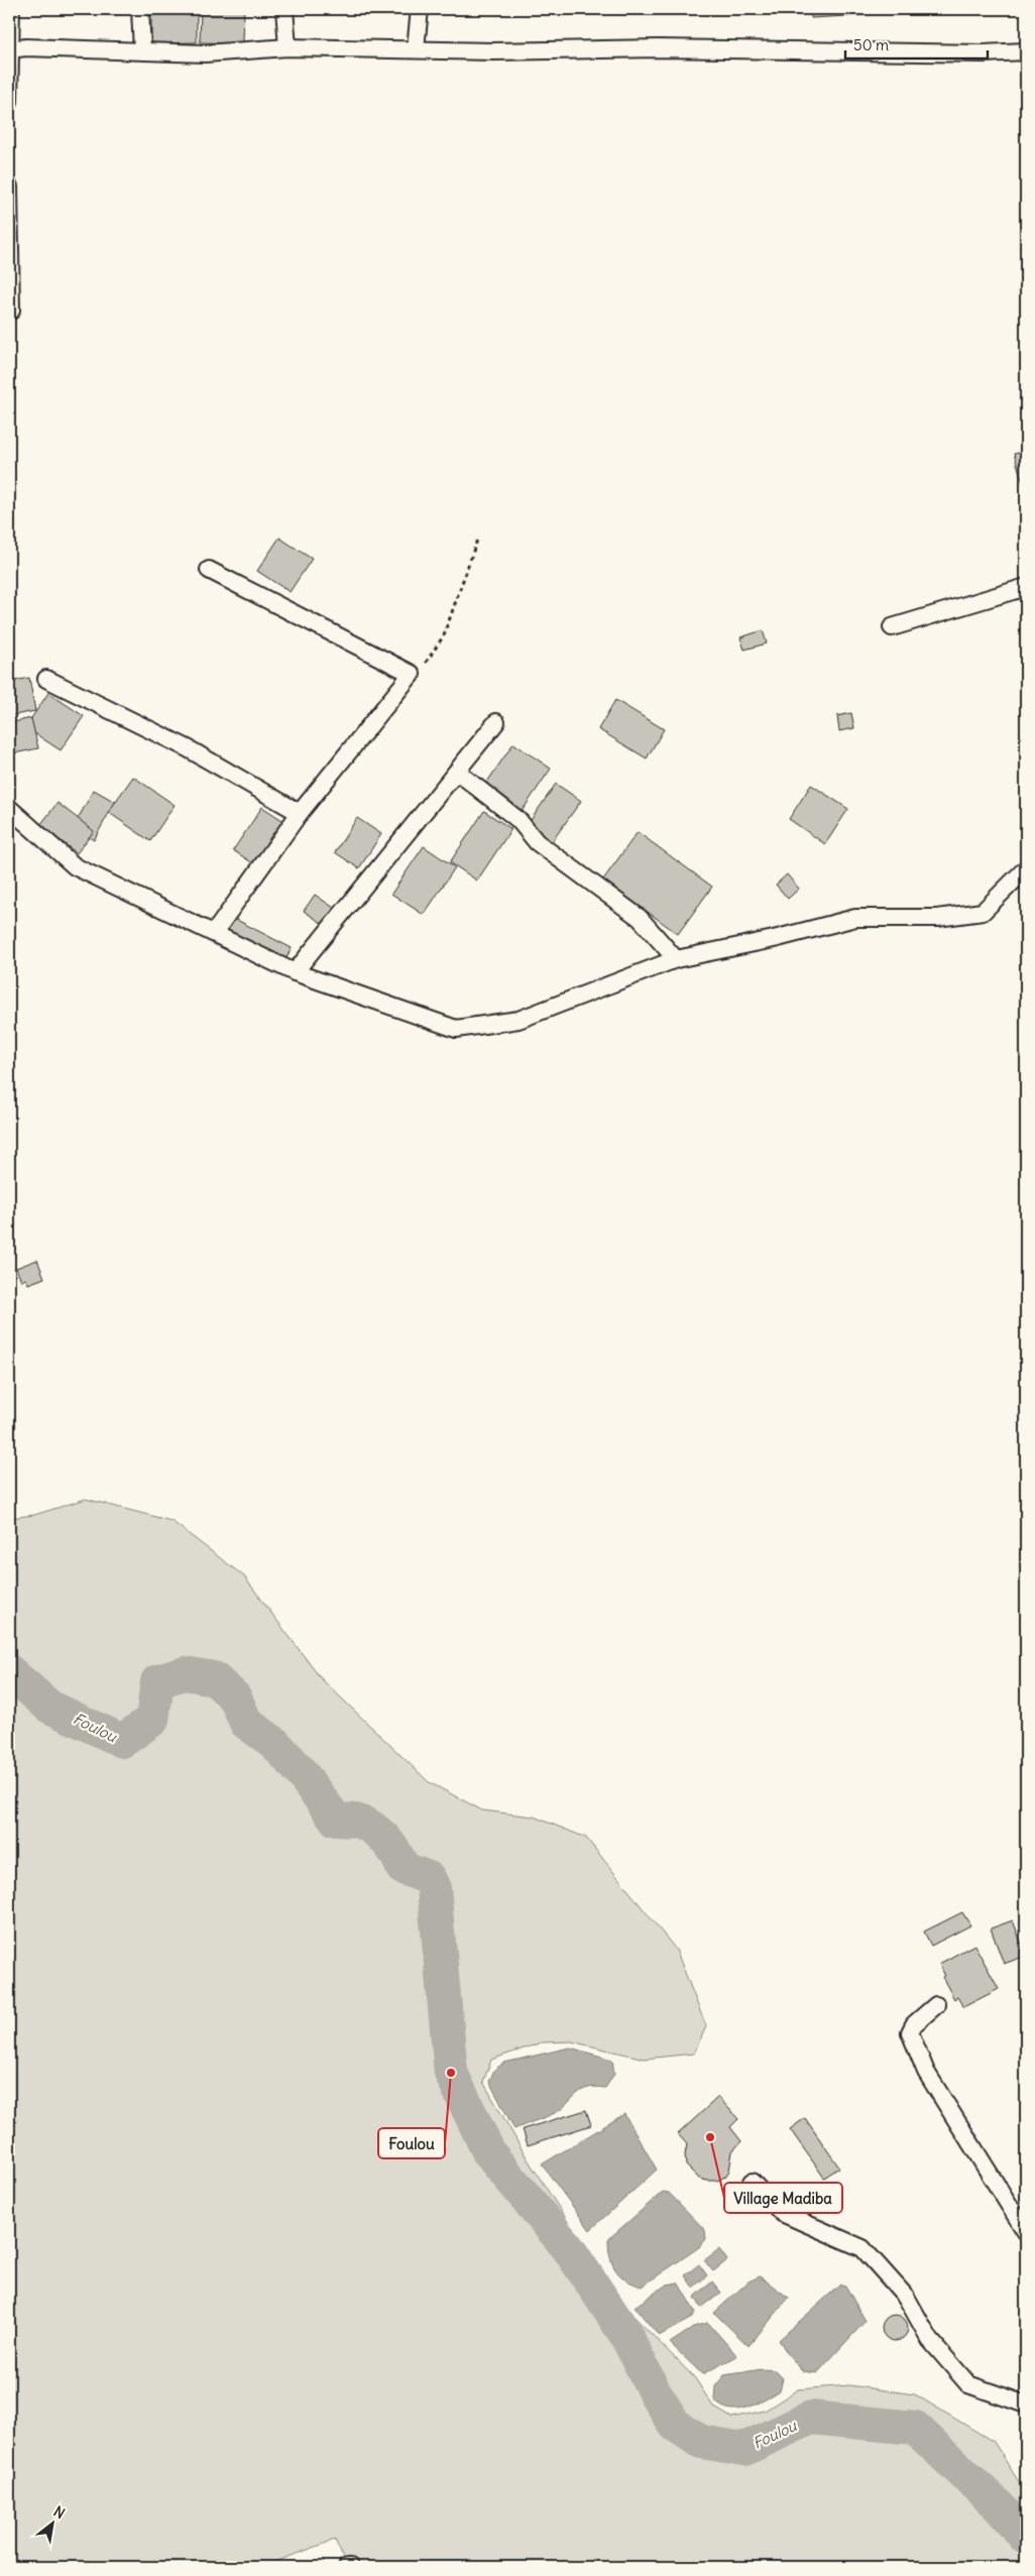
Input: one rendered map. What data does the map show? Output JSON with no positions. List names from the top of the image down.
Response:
{
  "water": ["Foulou"],
  "places": ["Foulou", "Village Madiba"],
  "scale_bar": "50 m",
  "north": "top right"
}
